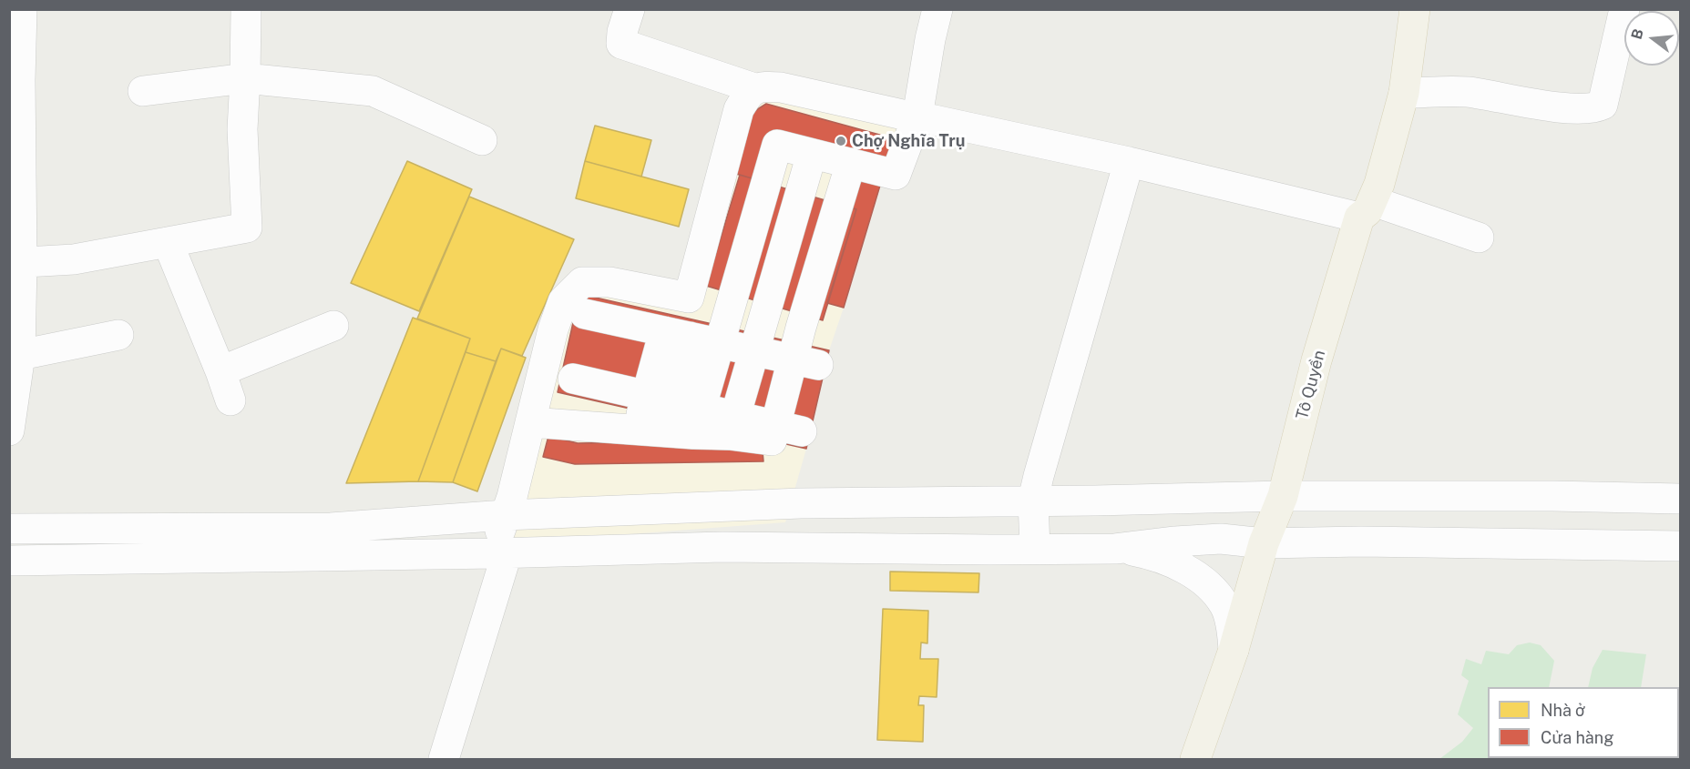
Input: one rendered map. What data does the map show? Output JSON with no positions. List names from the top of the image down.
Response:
{
  "streets": {
    "main road": ["Tô Quyền"]
  },
  "places": ["Chợ Nghĩa Trụ"],
  "legend": ["Nhà ở", "Cửa hàng"],
  "north": "left"
}
